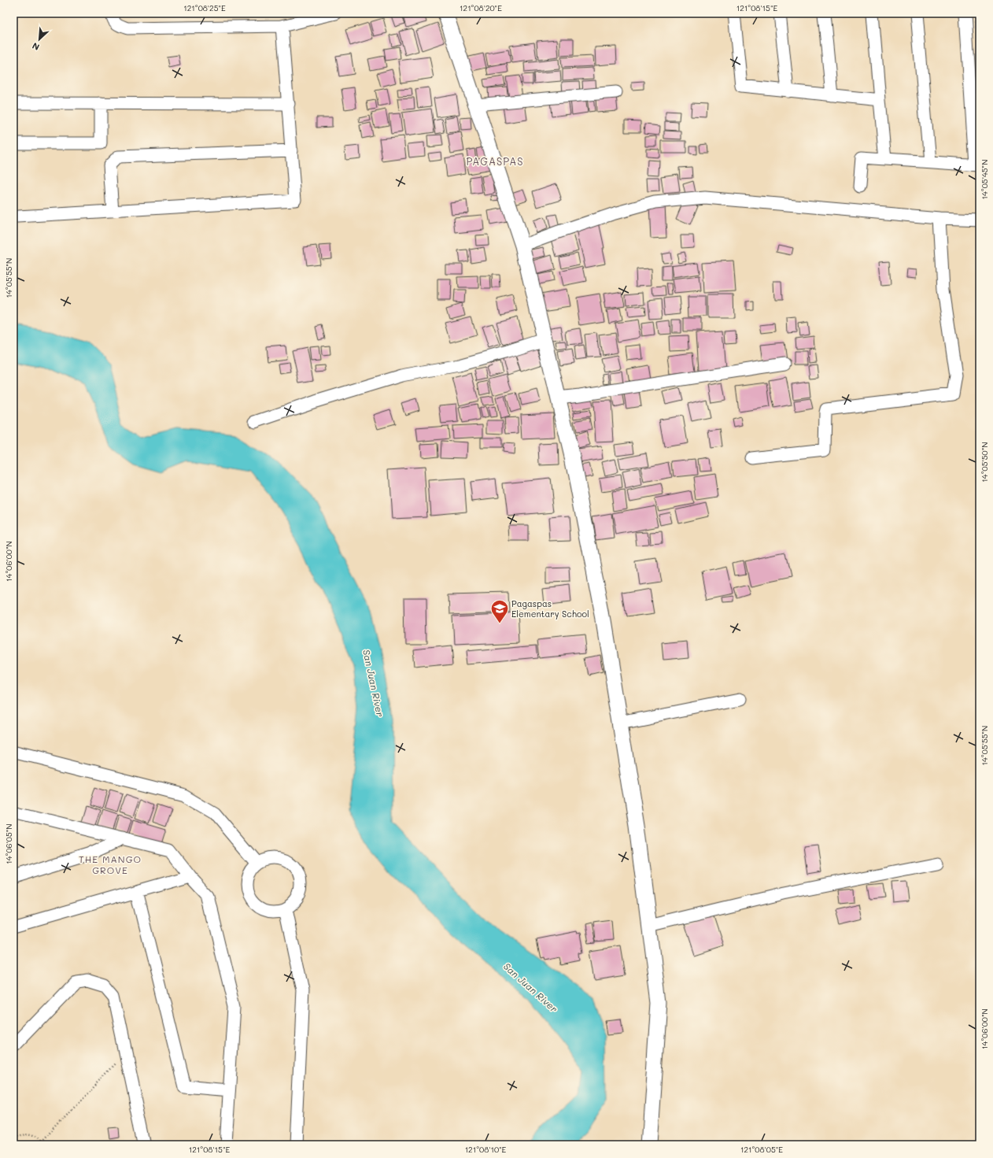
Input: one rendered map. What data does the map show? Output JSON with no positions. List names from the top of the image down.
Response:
{
  "districts": ["PAGASPAS", "THE MANGO GROVE"],
  "water": ["San Juan River"],
  "places": {
    "school or university": ["Pagaspas Elementary School"]
  },
  "north": "bottom left",
  "coordinates": [
    "121°08'25\"E",
    "121°08'20\"E",
    "121°08'15\"E",
    "14°05'45\"N",
    "14°05'55\"N",
    "14°05'50\"N",
    "14°06'00\"N",
    "14°06'05\"N",
    "121°08'10\"E",
    "121°08'05\"E"
  ]
}
